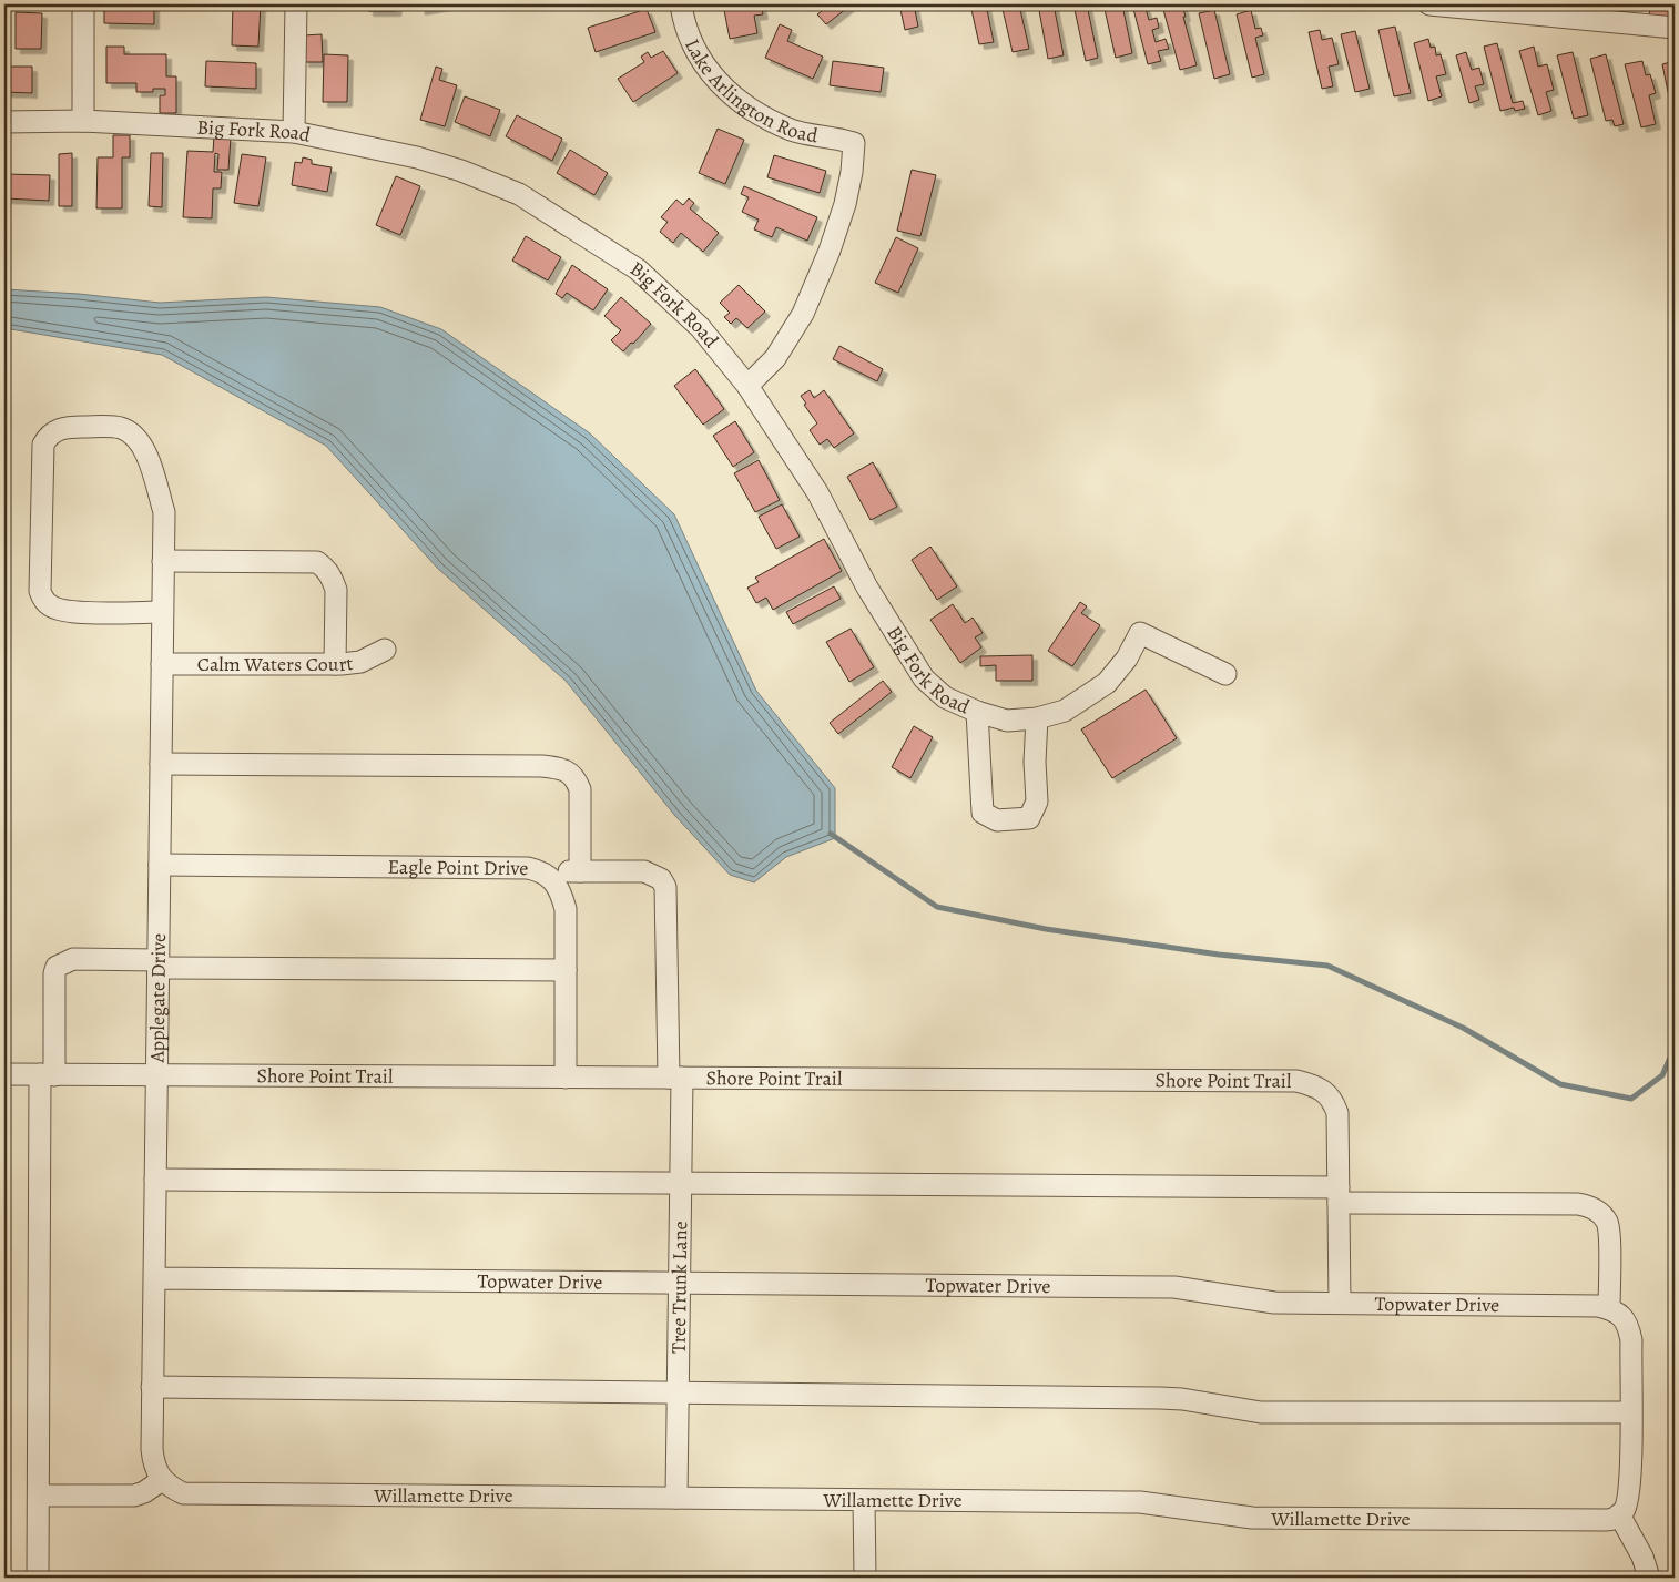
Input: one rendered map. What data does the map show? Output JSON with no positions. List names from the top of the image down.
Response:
{
  "streets": {
    "street": [
      "Lake Arlington Road",
      "Big Fork Road",
      "Calm Waters Court",
      "Eagle Point Drive",
      "Applegate Drive",
      "Shore Point Trail",
      "Topwater Drive",
      "Tree Trunk Lane",
      "Willamette Drive"
    ]
  },
  "crossings": [
    ["Lake Arlington Road", "Big Fork Road"],
    ["Calm Waters Court", "Applegate Drive"],
    ["Eagle Point Drive", "Applegate Drive"],
    ["Eagle Point Drive", "Shore Point Trail"],
    ["Applegate Drive", "Shore Point Trail"],
    ["Applegate Drive", "Topwater Drive"],
    ["Applegate Drive", "Willamette Drive"],
    ["Shore Point Trail", "Topwater Drive"],
    ["Shore Point Trail", "Tree Trunk Lane"],
    ["Topwater Drive", "Tree Trunk Lane"],
    ["Tree Trunk Lane", "Willamette Drive"]
  ]
}
